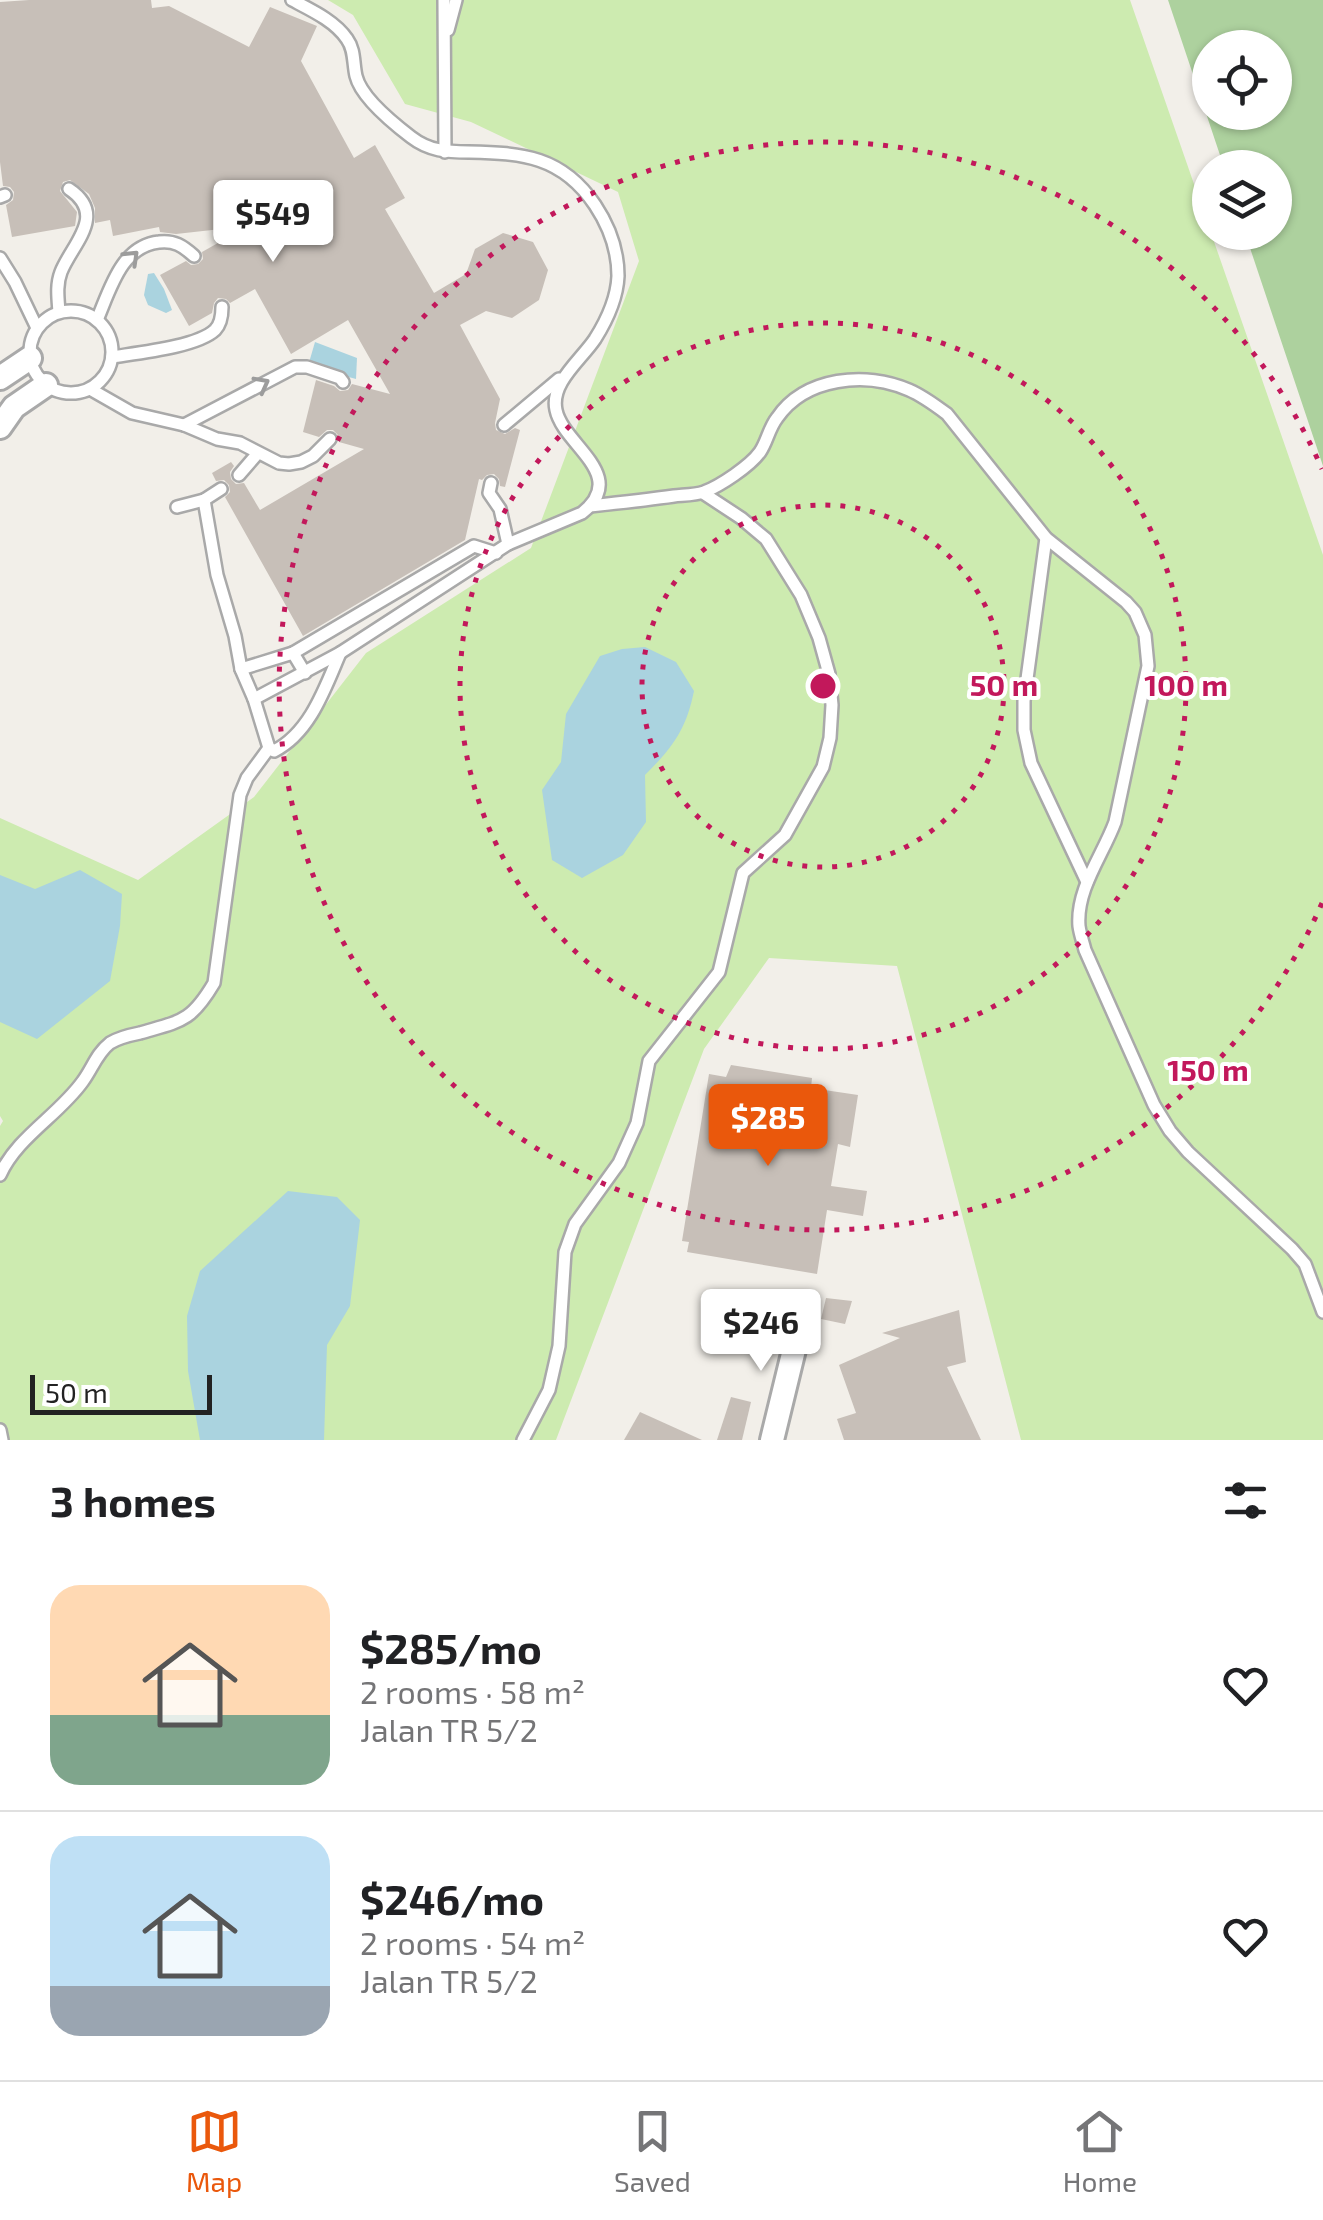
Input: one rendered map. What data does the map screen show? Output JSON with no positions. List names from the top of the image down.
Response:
{
  "scale_bar": "50 m",
  "page": {
    "price": ["$549", "$285", "$246"],
    "scale": "50 m",
    "heading": "3 homes",
    "list": [
      {
        "name": "$285/mo",
        "note": "2 rooms · 58 m² · Jalan TR 5/2"
      },
      {
        "name": "$246/mo",
        "note": "2 rooms · 54 m² · Jalan TR 5/2"
      }
    ],
    "tabs": ["Map", "Saved", "Home"]
  },
  "rings": ["50 m", "100 m", "150 m"]
}
